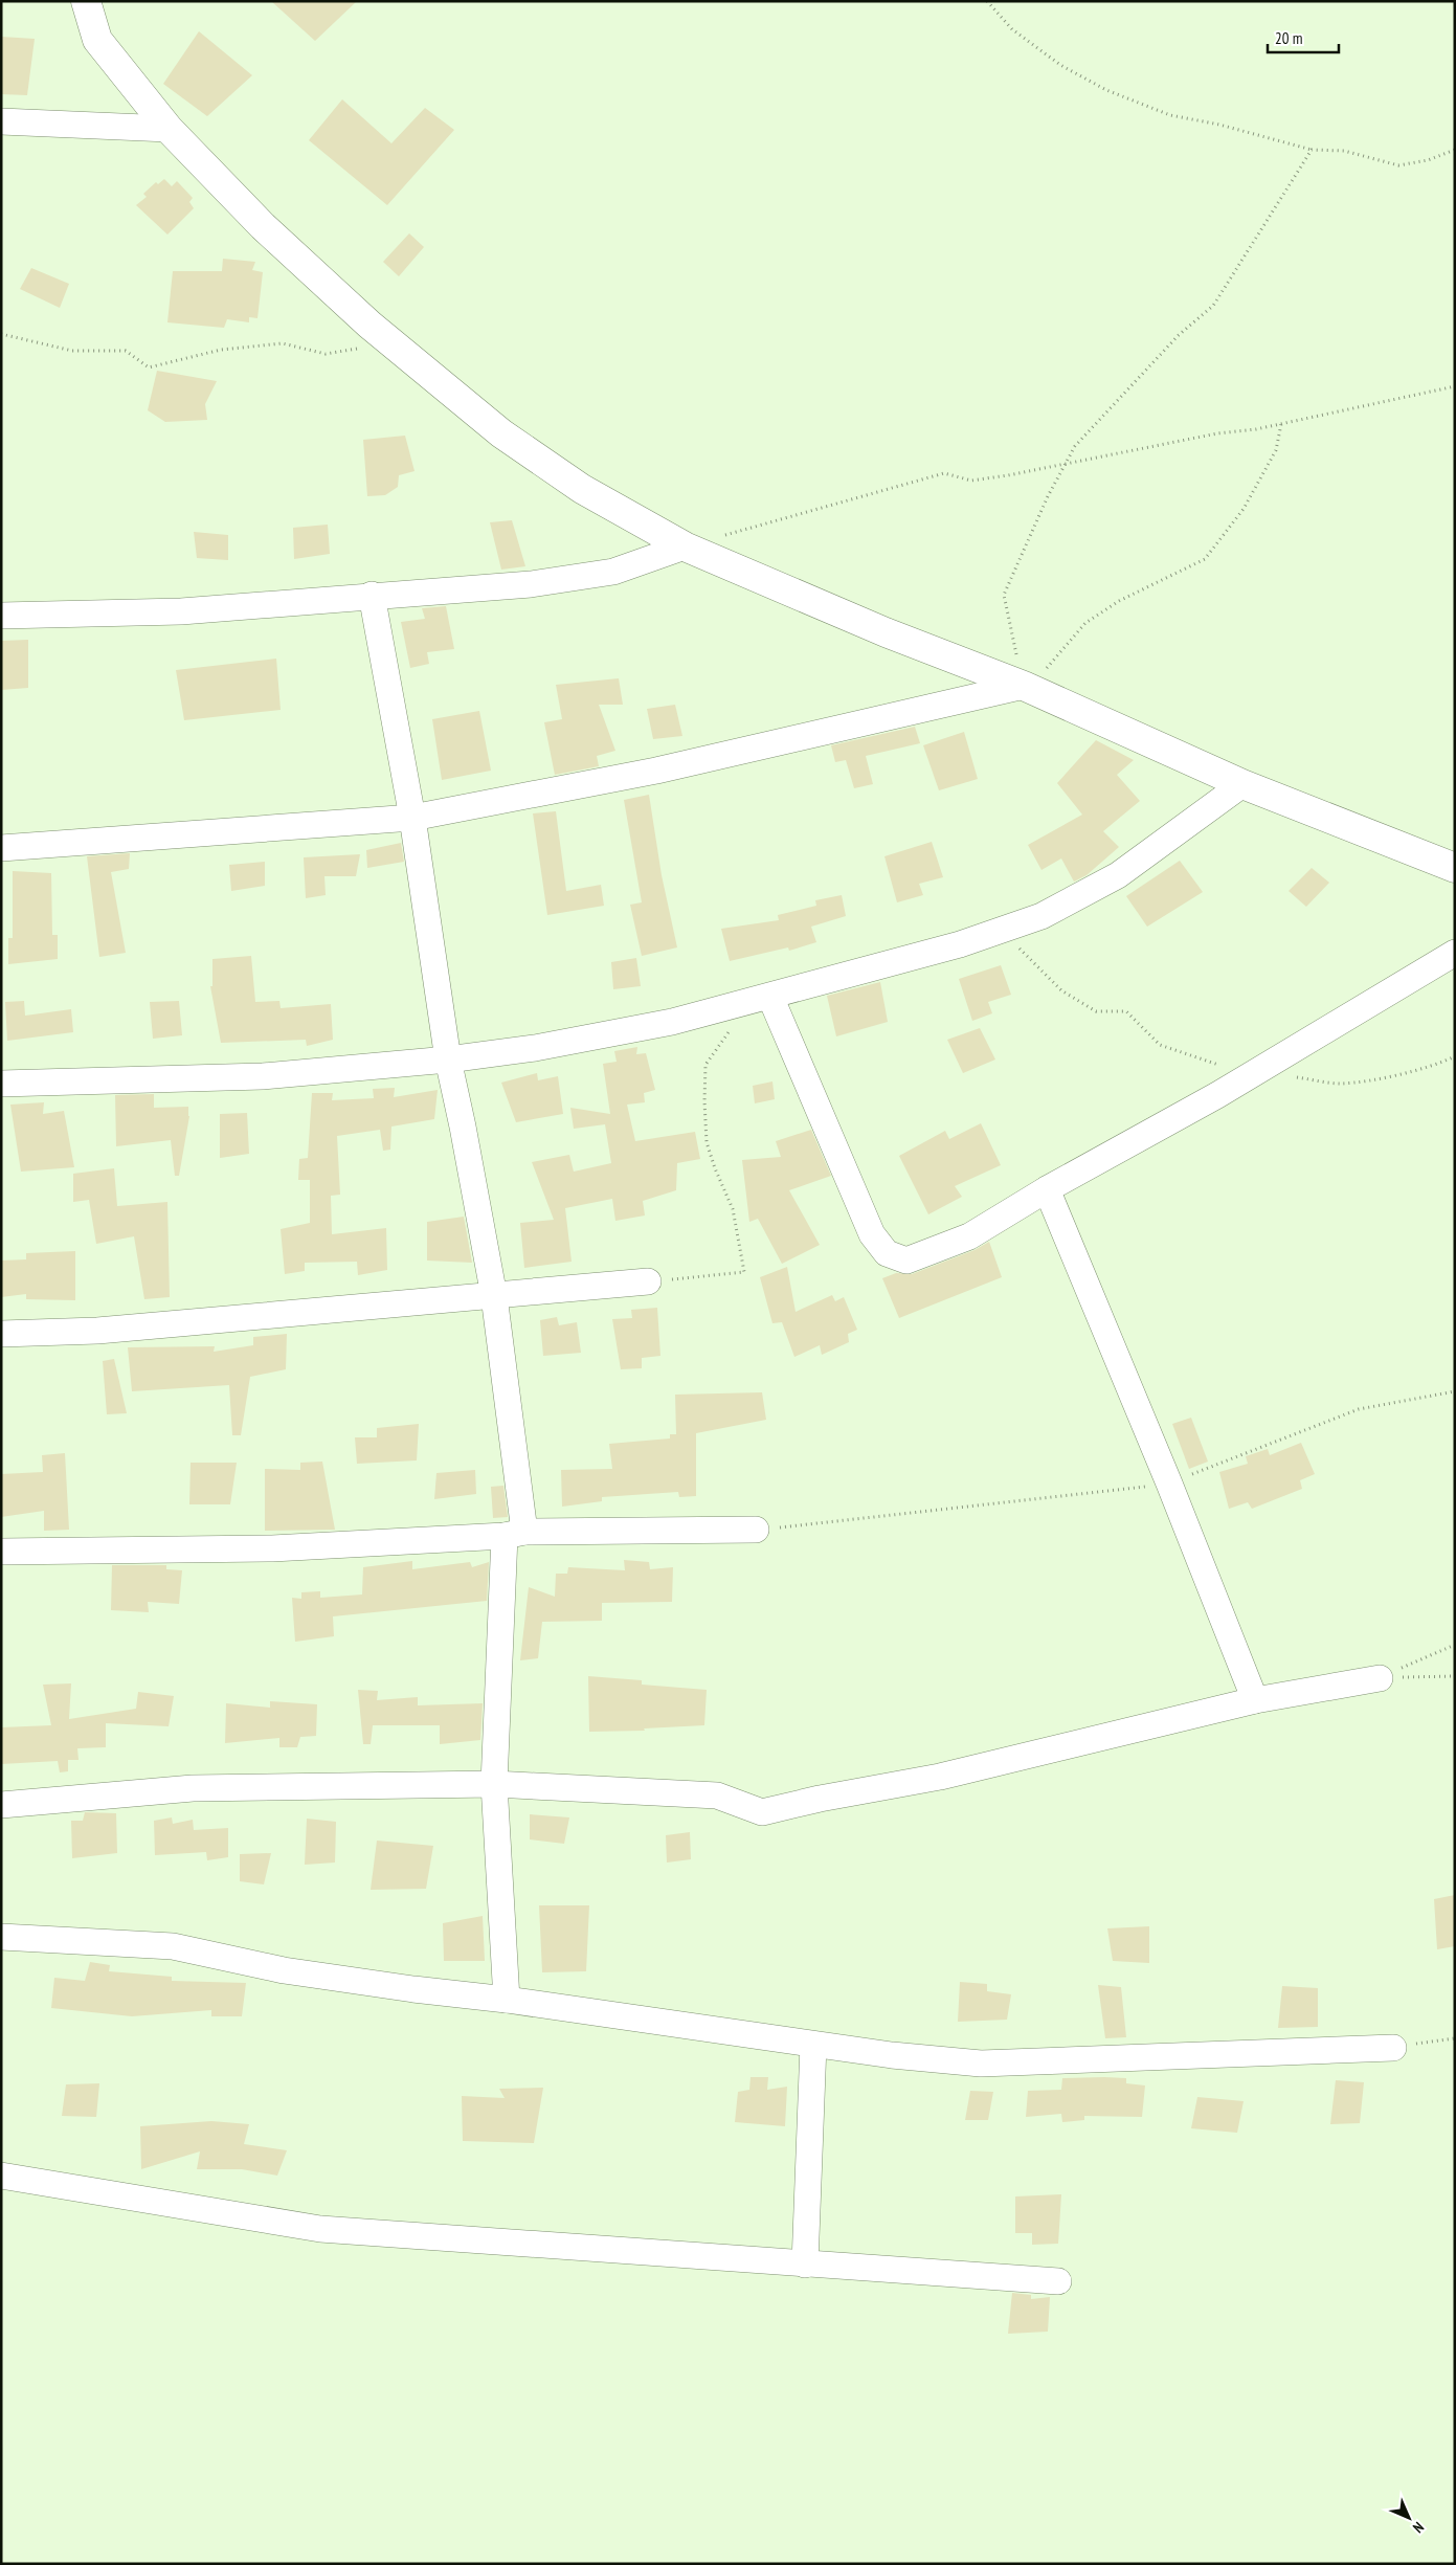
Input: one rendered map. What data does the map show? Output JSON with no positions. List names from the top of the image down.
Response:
{
  "scale_bar": "20 m",
  "north": "bottom right"
}
